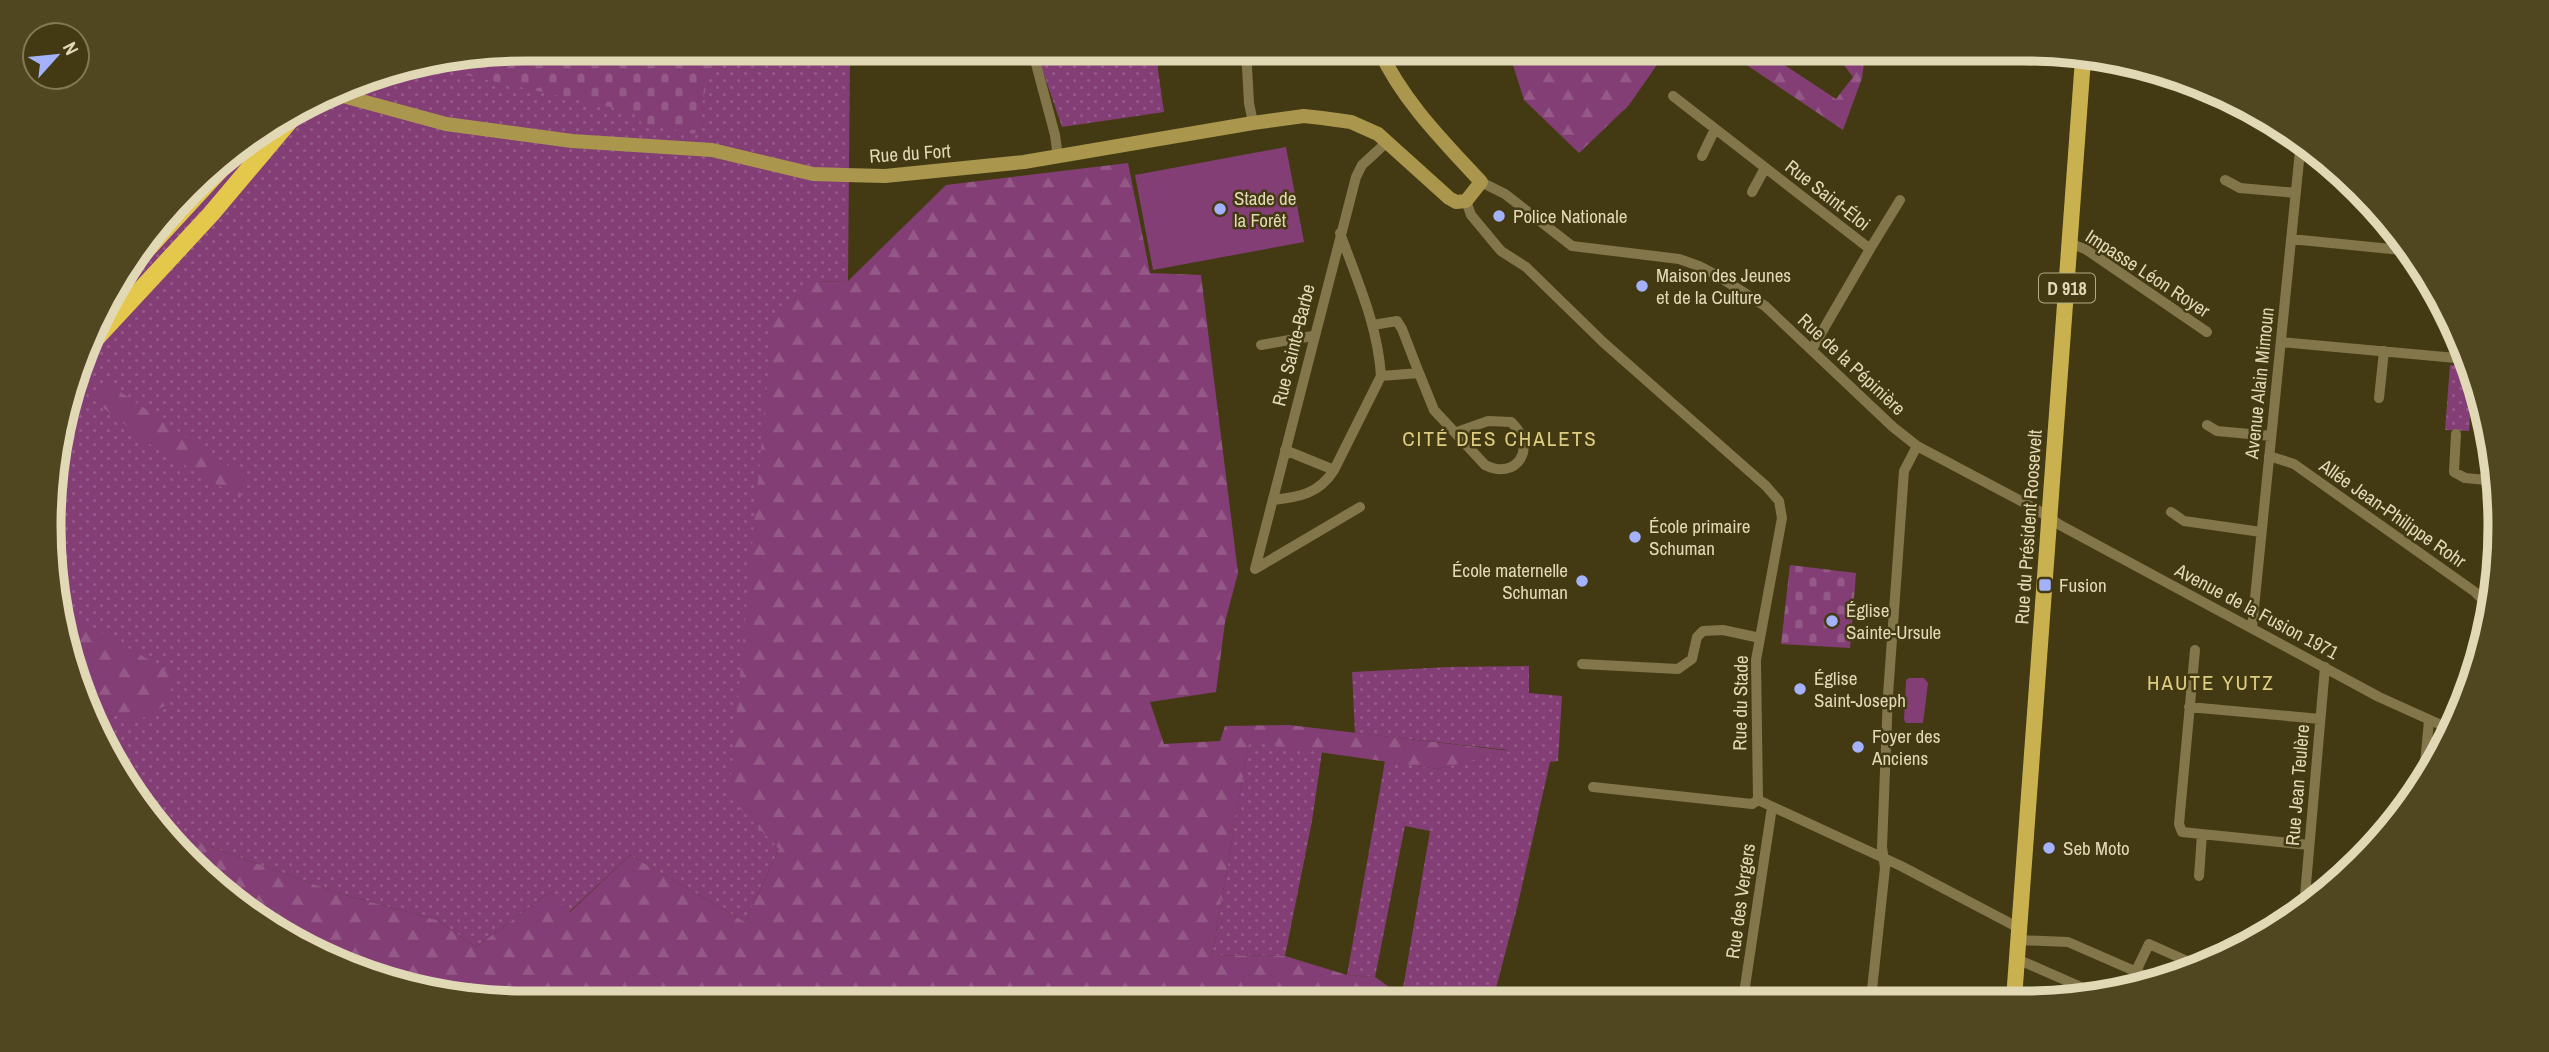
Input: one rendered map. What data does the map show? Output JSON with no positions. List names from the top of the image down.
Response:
{
  "streets": {
    "main road": ["D 918", "Rue du Président Roosevelt"],
    "street": [
      "Rue du Fort",
      "Rue Saint-Éloi",
      "Impasse Léon Royer",
      "Rue Sainte-Barbe",
      "Rue de la Pépinière",
      "Avenue Alain Mimoun",
      "Allée Jean-Philippe Rohr",
      "Avenue de la Fusion 1971",
      "Rue du Stade",
      "Rue Jean Teulère",
      "Rue des Vergers"
    ]
  },
  "crossings": [
    ["Rue du Fort", "Rue Sainte-Barbe"],
    ["Rue du Fort", "Rue du Stade"],
    ["Rue Saint-Éloi", "Rue de la Pépinière"],
    ["Impasse Léon Royer", "Rue du Président Roosevelt"],
    ["Rue de la Pépinière", "Rue du Président Roosevelt"],
    ["Rue de la Pépinière", "Avenue de la Fusion 1971"],
    ["Avenue Alain Mimoun", "Allée Jean-Philippe Rohr"],
    ["Avenue Alain Mimoun", "Avenue de la Fusion 1971"],
    ["Rue du Président Roosevelt", "Avenue de la Fusion 1971"],
    ["Avenue de la Fusion 1971", "Rue Jean Teulère"]
  ],
  "districts": ["CITÉ DES CHALETS", "HAUTE YUTZ"],
  "places": {
    "other": [
      "Stade de la Forêt",
      "Police Nationale",
      "Maison des Jeunes et de la Culture",
      "École primaire Schuman",
      "École maternelle Schuman",
      "Église Sainte-Ursule",
      "Église Saint-Joseph",
      "Foyer des Anciens",
      "Seb Moto"
    ],
    "transit": ["Fusion"]
  },
  "north": "top right"
}
